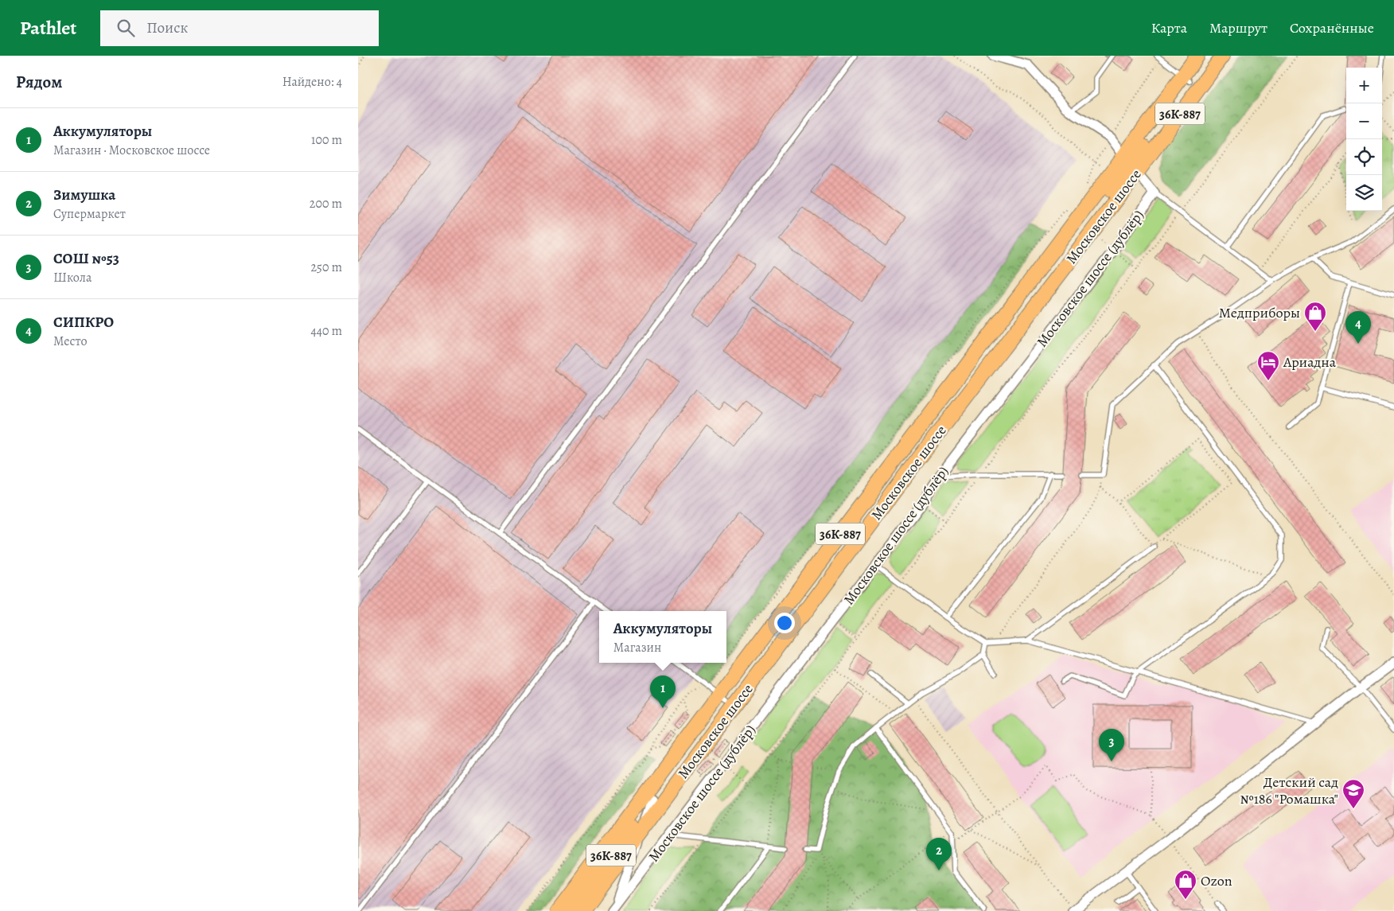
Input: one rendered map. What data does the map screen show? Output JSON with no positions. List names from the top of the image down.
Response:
{
  "streets": {
    "main road": ["36К-887", "Московское шоссе"],
    "street": ["Московское шоссе (дублёр)"]
  },
  "crossings": [
    ["Московское шоссе", "Московское шоссе (дублёр)"]
  ],
  "places": {
    "shop": ["Медприборы", "Ozon"],
    "hotel": ["Ариадна"],
    "school or university": ["Детский сад №186 \"Ромашка\""]
  },
  "page": {
    "header": "Pathlet",
    "search": "Поиск",
    "nav": ["Карта", "Маршрут", "Сохранённые"],
    "heading": ["Рядом", "Найдено: 4"],
    "map_buttons": ["+", "−"],
    "list": [
      {
        "mark": "1",
        "name": "Аккумуляторы",
        "note": "Магазин · Московское шоссе",
        "value": "100 m"
      },
      {
        "mark": "2",
        "name": "Зимушка",
        "note": "Супермаркет",
        "value": "200 m"
      },
      {
        "mark": "3",
        "name": "СОШ №53",
        "note": "Школа",
        "value": "250 m"
      },
      {
        "mark": "4",
        "name": "СИПКРО",
        "note": "Место",
        "value": "440 m"
      }
    ],
    "pins": [
      "4",
      "1",
      "3",
      "2"
    ],
    "popup": ["Аккумуляторы", "Магазин"]
  }
}
